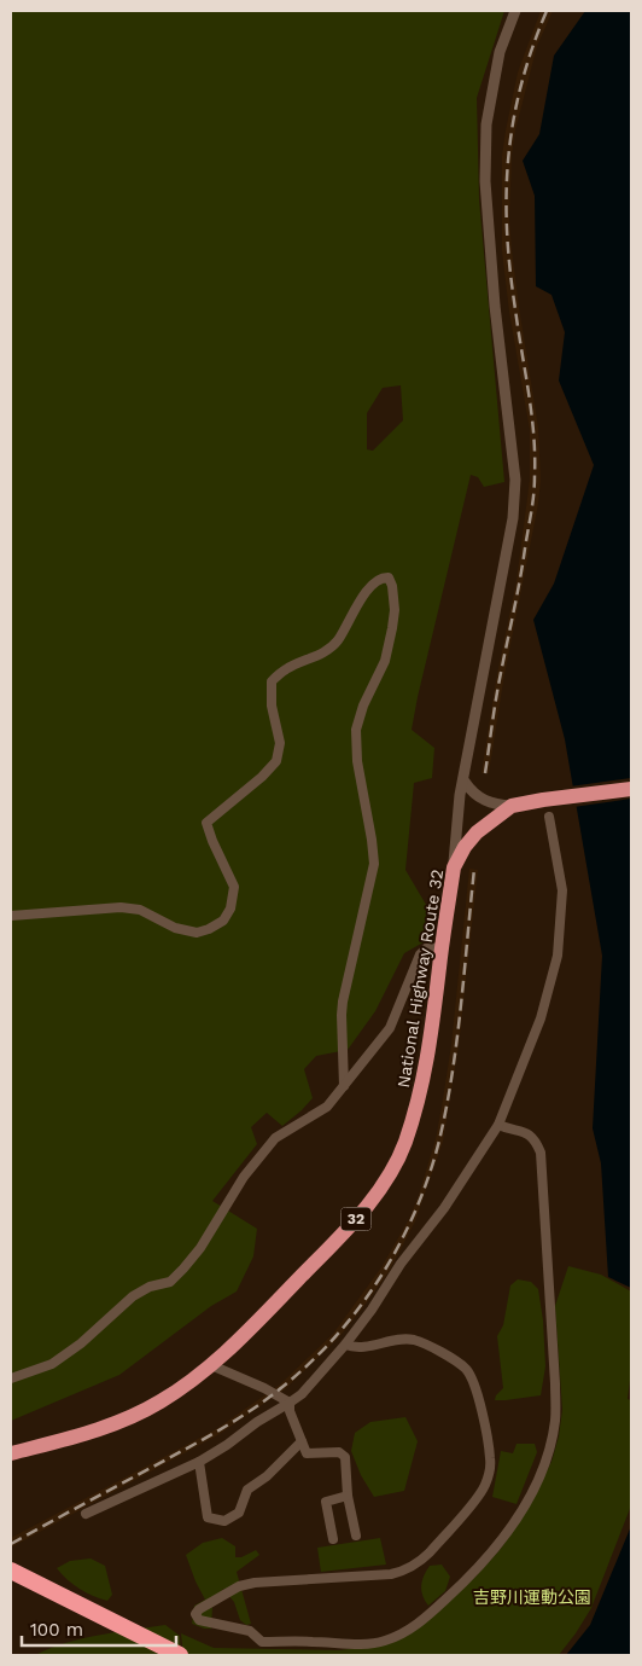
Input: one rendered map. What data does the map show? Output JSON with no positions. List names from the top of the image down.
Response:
{
  "streets": {
    "highway": ["National Highway Route 32", "32"]
  },
  "parks": ["吉野川運動公園"],
  "scale_bar": "100 m"
}
